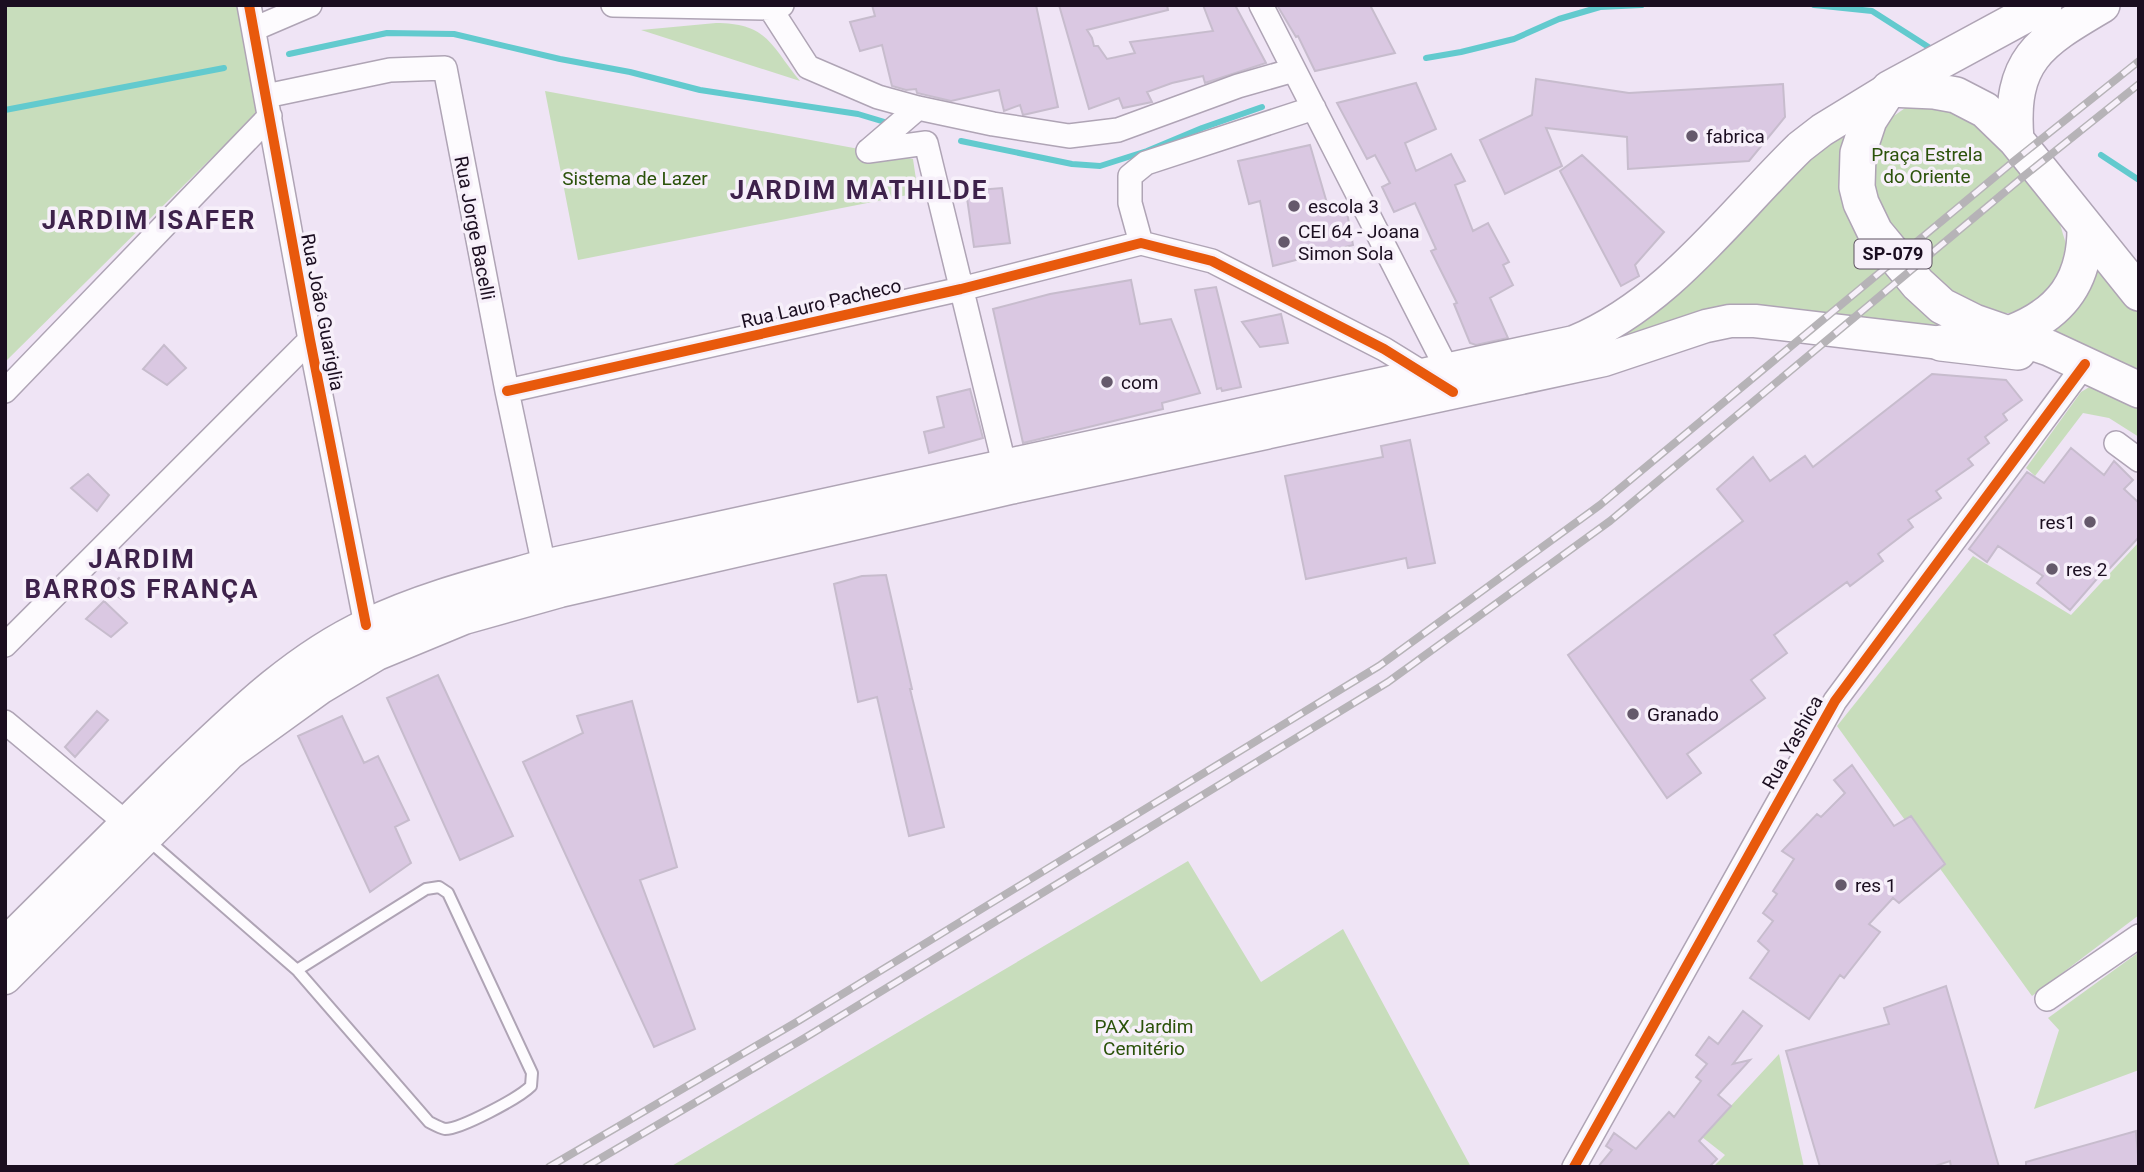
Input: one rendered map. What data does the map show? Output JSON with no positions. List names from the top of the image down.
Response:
{
  "streets": {
    "main road": ["SP-079"],
    "street": [
      "Rua Jorge Bacelli",
      "Rua Lauro Pacheco",
      "Rua João Guariglia",
      "Rua Yashica"
    ]
  },
  "crossings": [
    ["Rua Jorge Bacelli", "Rua Lauro Pacheco"],
    ["Rua Jorge Bacelli", "Rua João Guariglia"],
    ["SP-079", "Rua Yashica"]
  ],
  "districts": ["JARDIM MATHILDE", "JARDIM ISAFER", "JARDIM BARROS FRANÇA"],
  "parks": ["Praça Estrela do Oriente", "Sistema de Lazer", "PAX Jardim Cemitério"],
  "places": [
    "fabrica",
    "escola 3",
    "CEI 64 - Joana Simon Sola",
    "com",
    "res1",
    "res 2",
    "Granado",
    "res 1"
  ]
}
